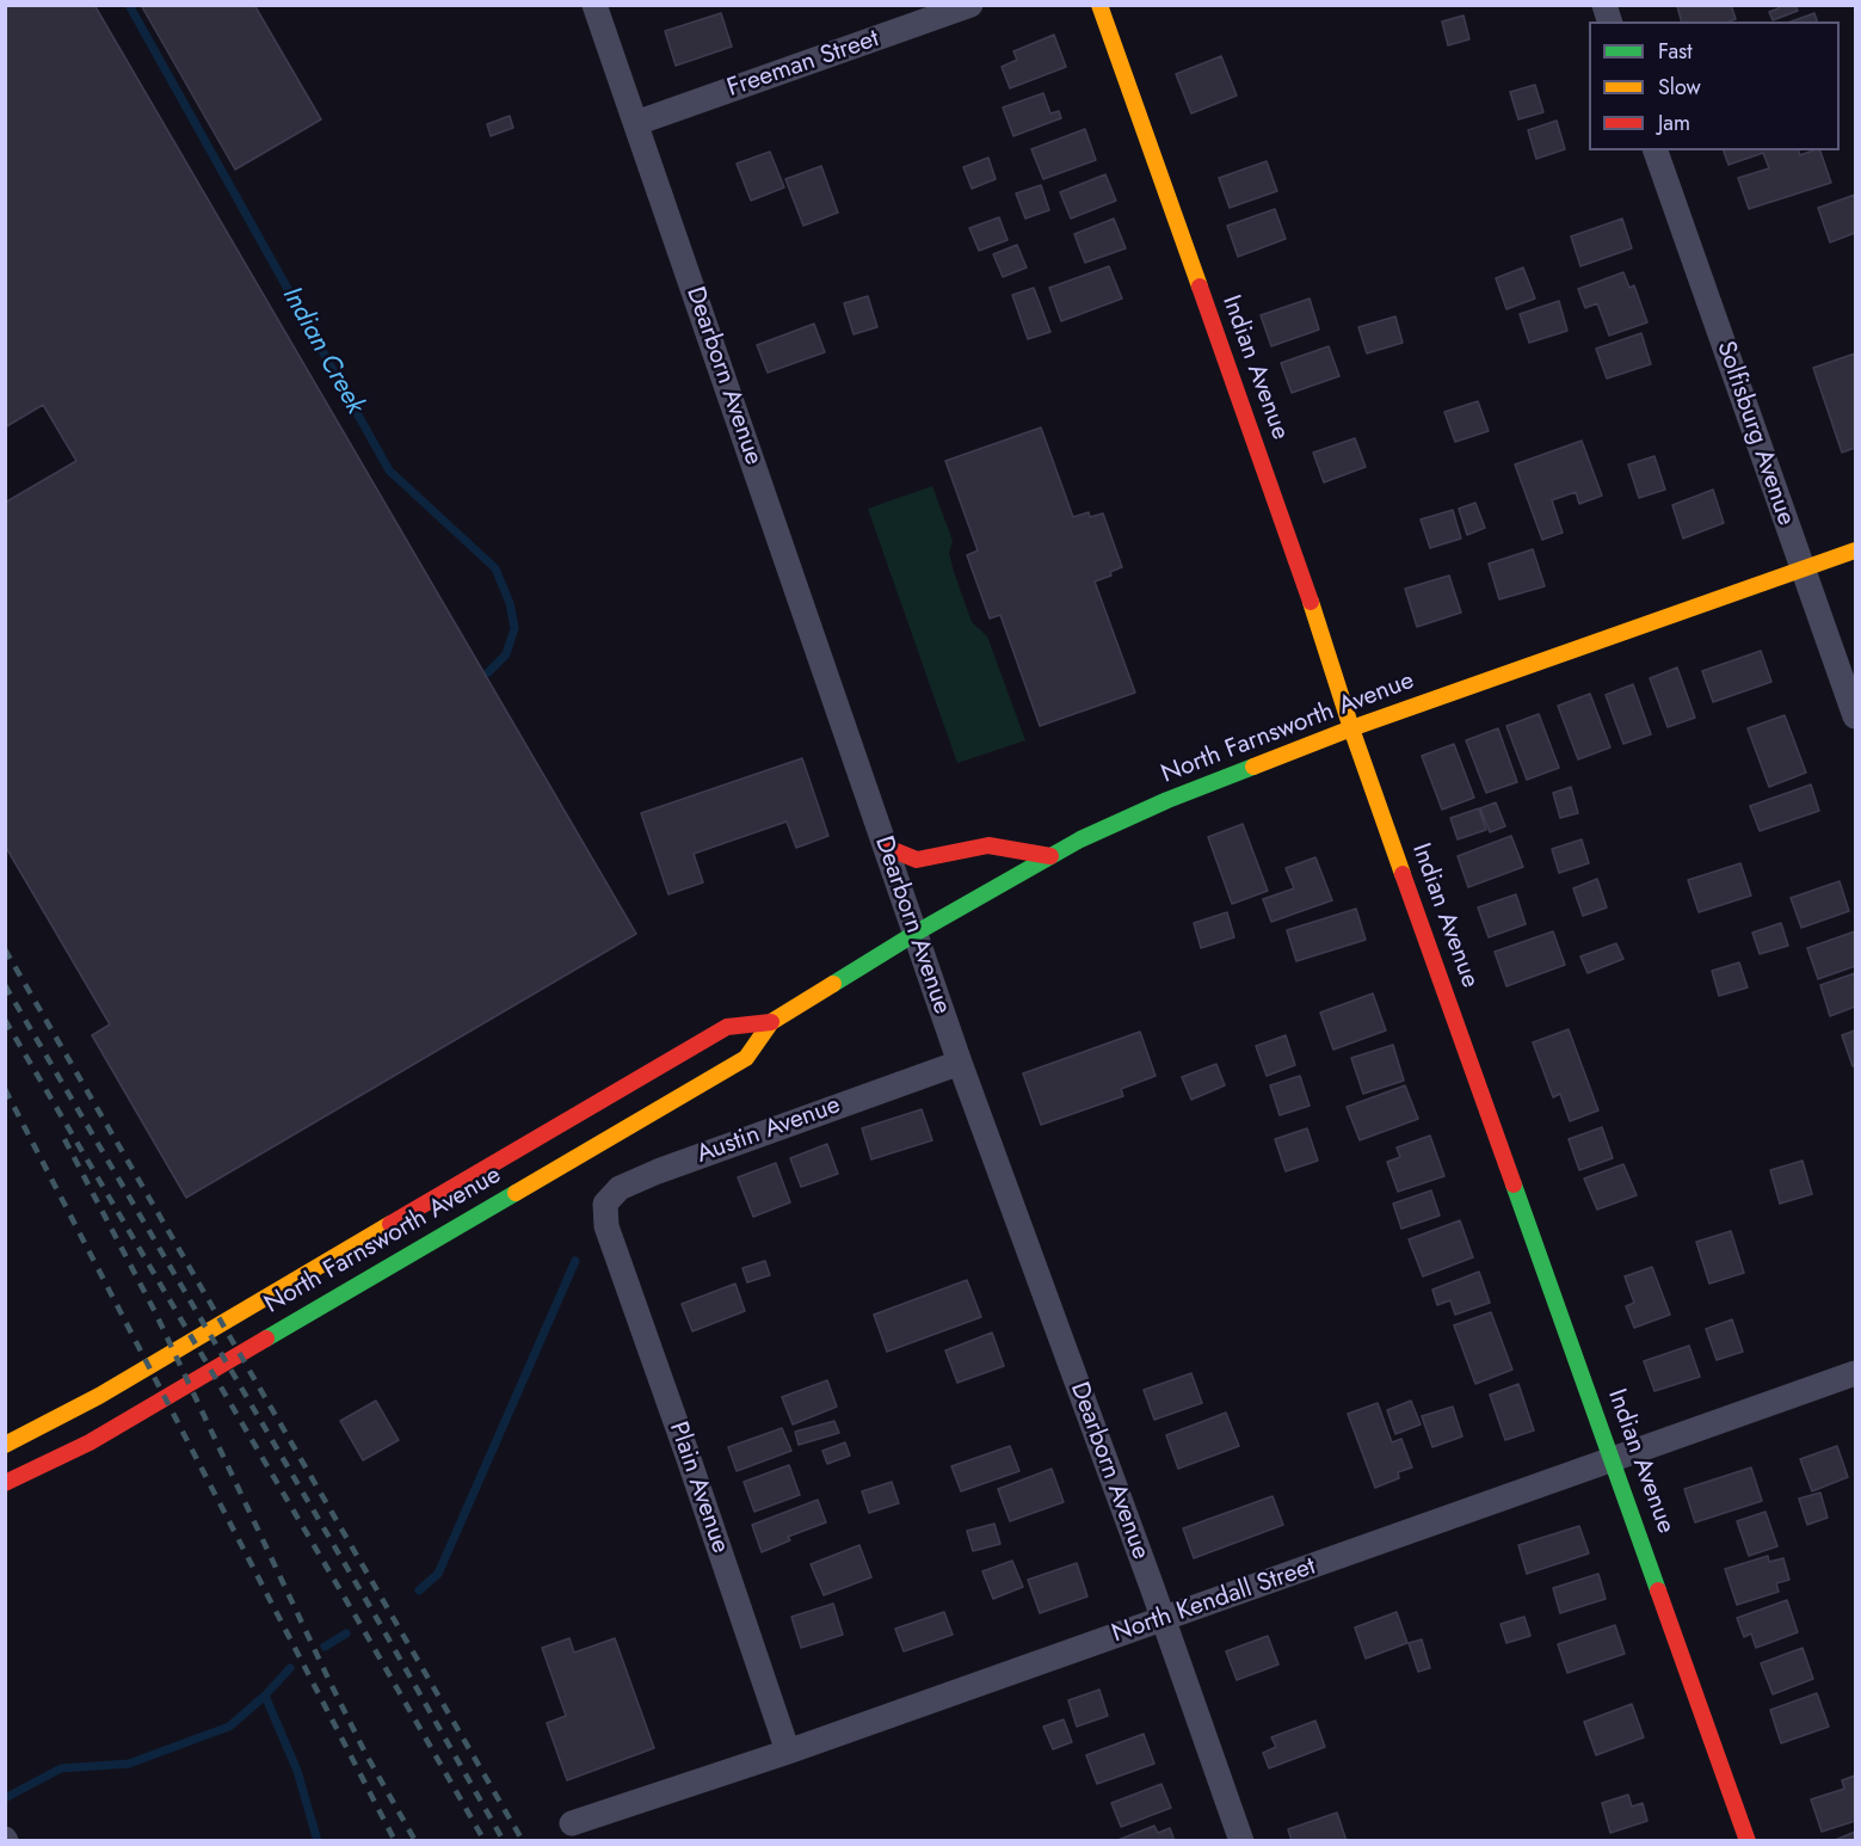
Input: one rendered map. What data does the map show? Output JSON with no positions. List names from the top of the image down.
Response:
{
  "streets": {
    "main road": ["Indian Avenue", "North Farnsworth Avenue"],
    "street": [
      "Freeman Street",
      "Dearborn Avenue",
      "Solfisburg Avenue",
      "Austin Avenue",
      "Plain Avenue",
      "North Kendall Street"
    ]
  },
  "crossings": [
    ["Freeman Street", "Dearborn Avenue"],
    ["Indian Avenue", "North Farnsworth Avenue"],
    ["Indian Avenue", "North Kendall Street"],
    ["Dearborn Avenue", "North Farnsworth Avenue"],
    ["Dearborn Avenue", "Austin Avenue"],
    ["Dearborn Avenue", "North Kendall Street"],
    ["Solfisburg Avenue", "North Farnsworth Avenue"],
    ["Austin Avenue", "Plain Avenue"],
    ["Plain Avenue", "North Kendall Street"]
  ],
  "water": ["Indian Creek"],
  "legend": ["Fast", "Slow", "Jam"]
}
